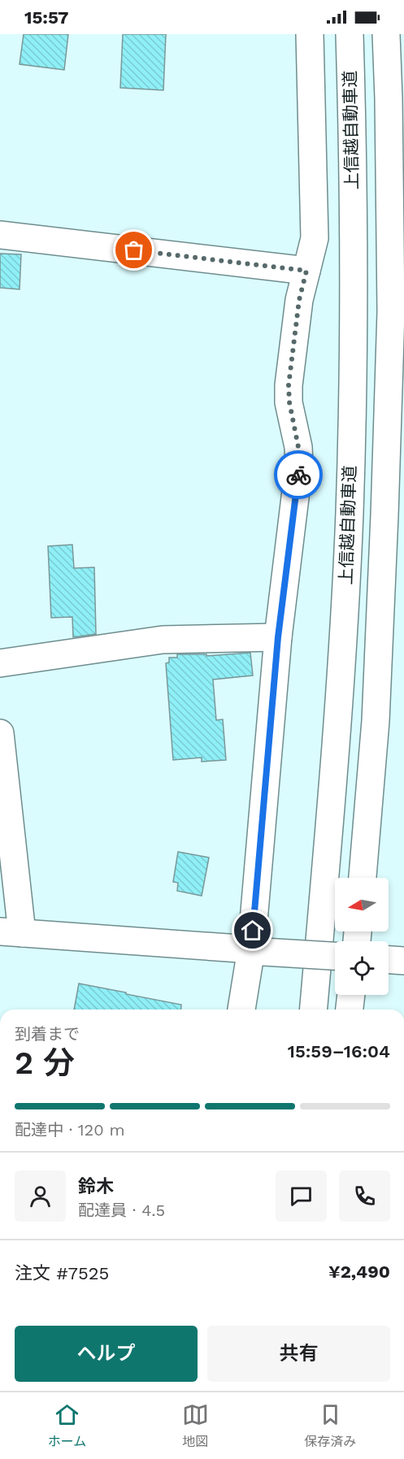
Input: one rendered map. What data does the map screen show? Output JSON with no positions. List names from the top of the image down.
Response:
{
  "streets": {
    "main road": ["上信越自動車道"]
  },
  "north": "left",
  "page": {
    "status": "15:57",
    "heading": ["2 分", "到着まで", "15:59–16:04"],
    "panel": [
      "鈴木",
      "配達員 · 4.5",
      "注文 #7525",
      "¥2,490"
    ],
    "bar": "配達中 · 120 m",
    "buttons": ["ヘルプ", "共有"],
    "tabs": ["ホーム", "地図", "保存済み"]
  }
}
